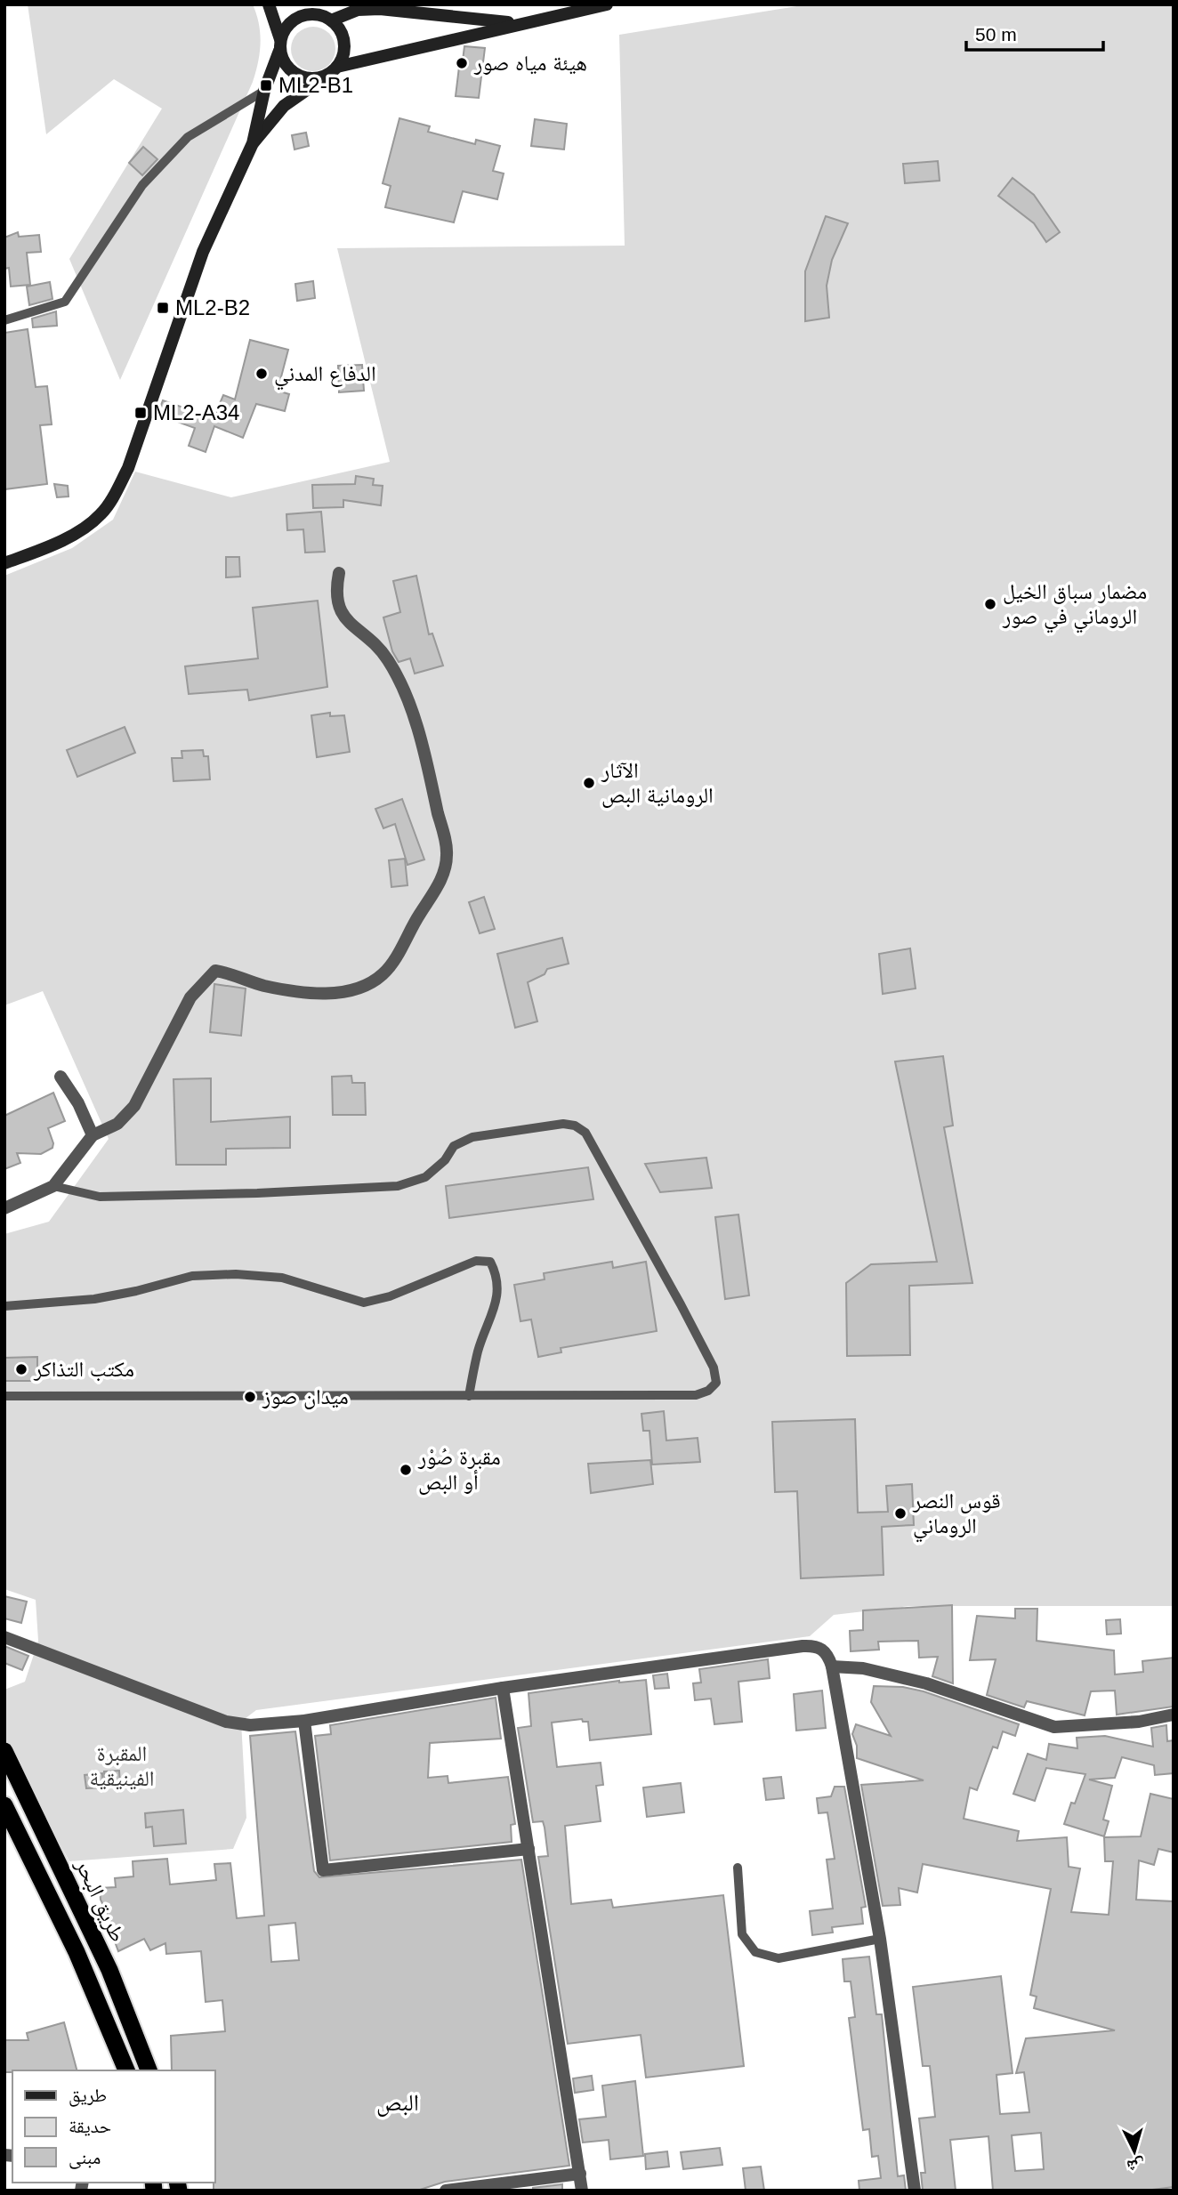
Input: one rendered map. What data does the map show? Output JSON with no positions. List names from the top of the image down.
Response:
{
  "streets": {
    "highway": ["طريق البحر"]
  },
  "districts": ["البص"],
  "parks": ["المقبرة الفينيقية"],
  "places": {
    "other": [
      "هيئة مياه صور",
      "الدفاع المدني",
      "مضمار سباق الخيل الروماني في صور",
      "الآثار الرومانية البص",
      "مكتب التذاكر",
      "ميدان صوز",
      "مقبرة صُوْر أو البص",
      "قوس النصر الروماني"
    ],
    "transit": ["ML2-B1", "ML2-B2", "ML2-A34"]
  },
  "legend": ["طريق", "حديقة", "مبنى"],
  "scale_bar": "50 m",
  "north": "bottom"
}
